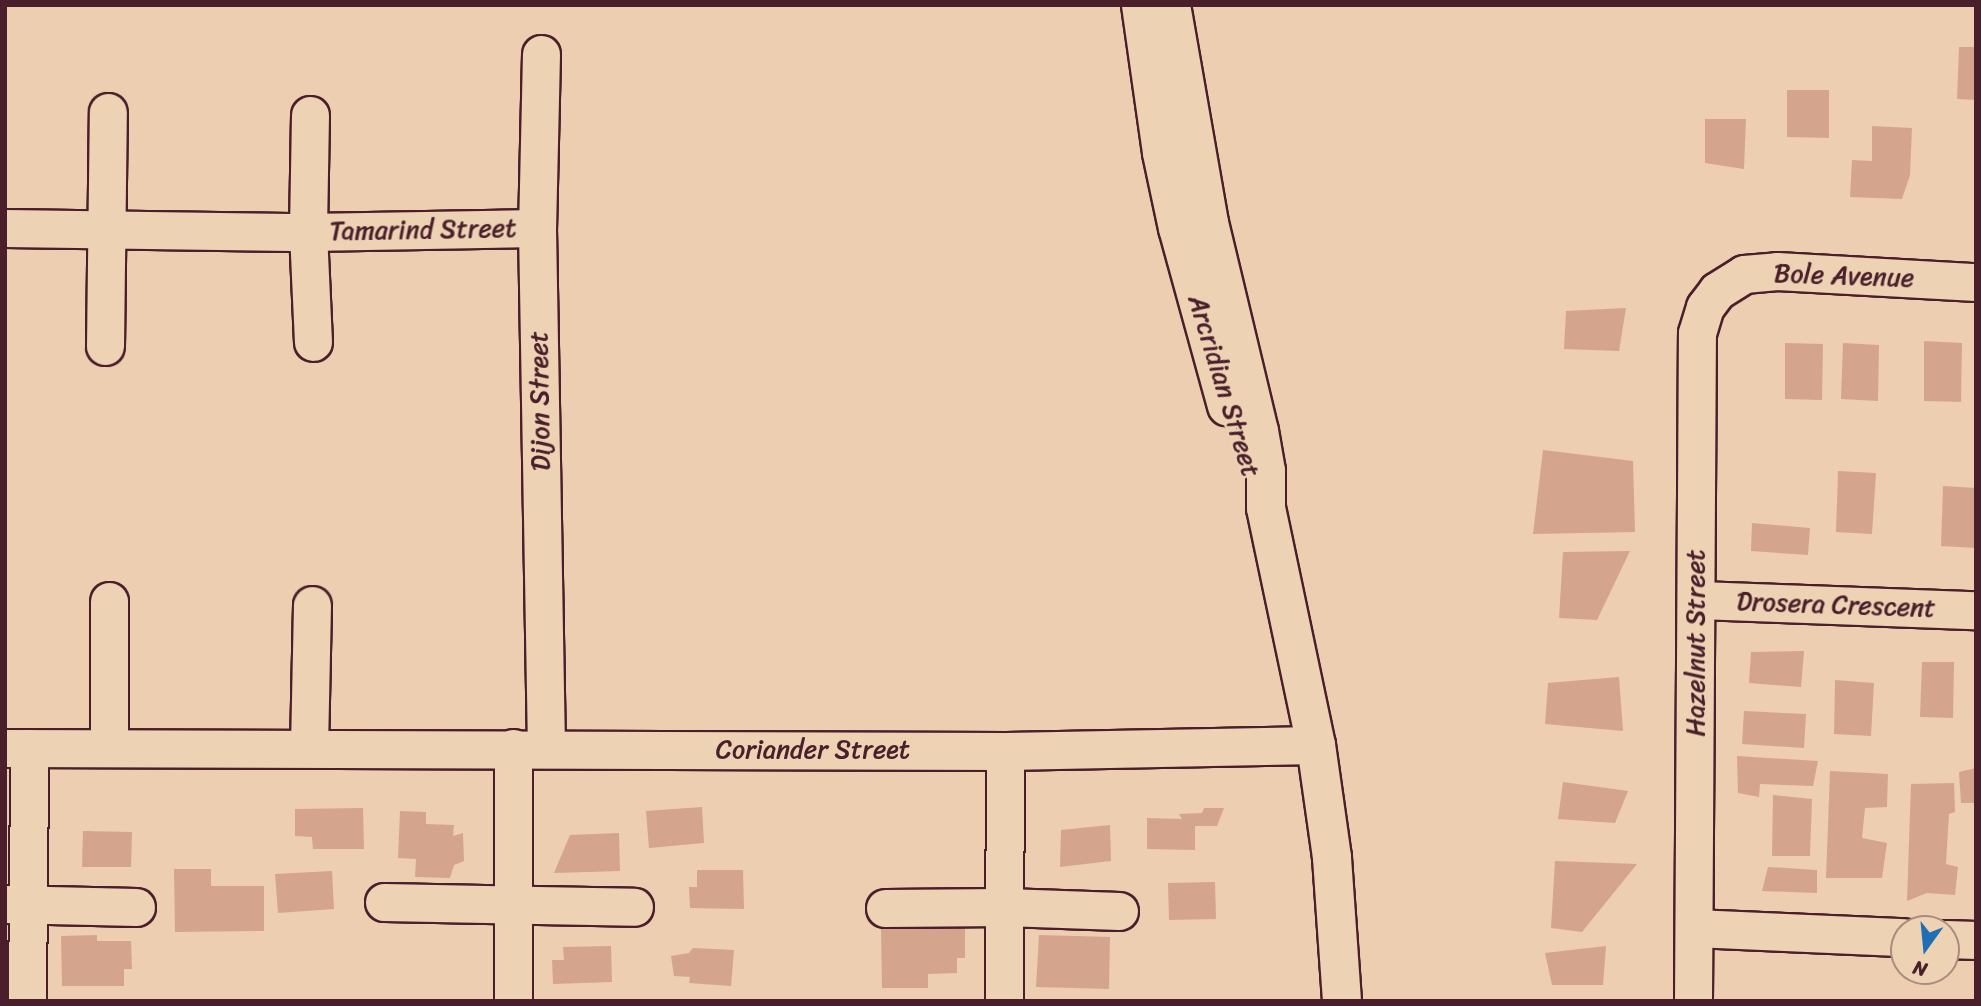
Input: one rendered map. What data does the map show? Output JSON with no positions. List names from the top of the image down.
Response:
{
  "streets": {
    "street": [
      "Tamarind Street",
      "Bole Avenue",
      "Arcridian Street",
      "Dijon Street",
      "Drosera Crescent",
      "Hazelnut Street",
      "Coriander Street"
    ]
  },
  "crossings": [
    ["Tamarind Street", "Dijon Street"],
    ["Bole Avenue", "Hazelnut Street"],
    ["Dijon Street", "Coriander Street"],
    ["Drosera Crescent", "Hazelnut Street"]
  ],
  "north": "bottom"
}
